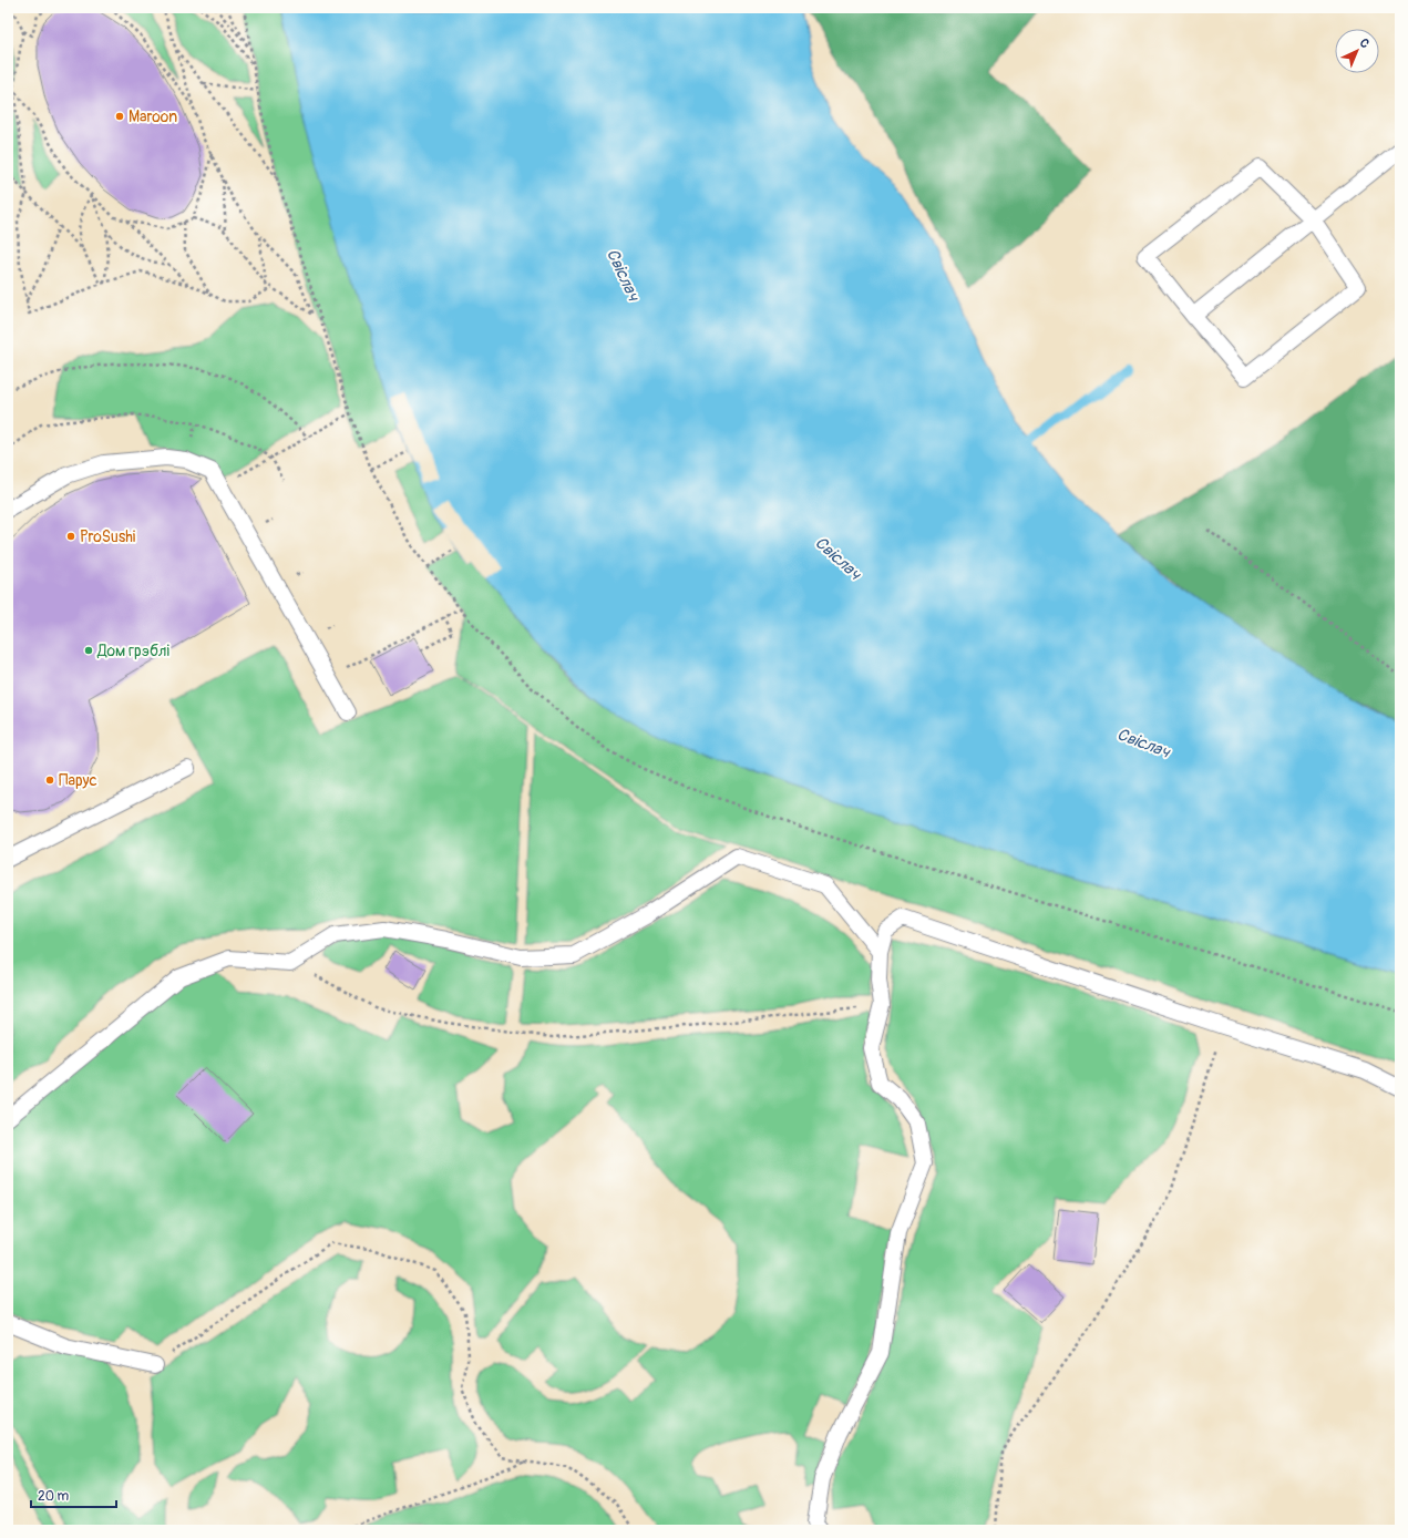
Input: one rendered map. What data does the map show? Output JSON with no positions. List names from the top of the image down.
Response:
{
  "water": ["Свіслач"],
  "places": [
    "Maroon",
    "ProSushi",
    "Дом грэблі",
    "Парус"
  ],
  "scale_bar": "20 m",
  "north": "top right"
}
